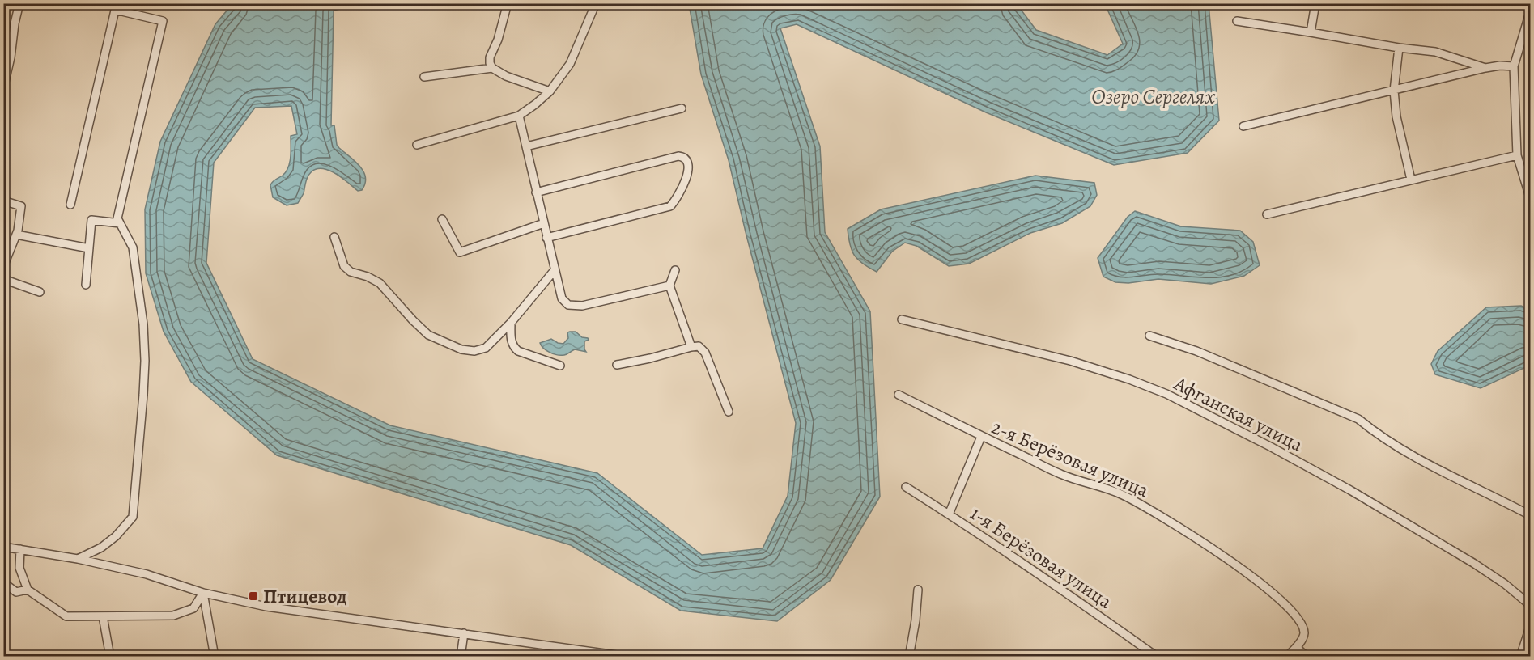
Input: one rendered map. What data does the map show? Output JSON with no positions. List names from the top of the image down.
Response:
{
  "streets": {
    "street": ["Афганская улица", "2-я Берёзовая улица", "1-я Берёзовая улица"]
  },
  "water": ["Озеро Сергелях"],
  "places": {
    "transit": ["Птицевод"]
  }
}
